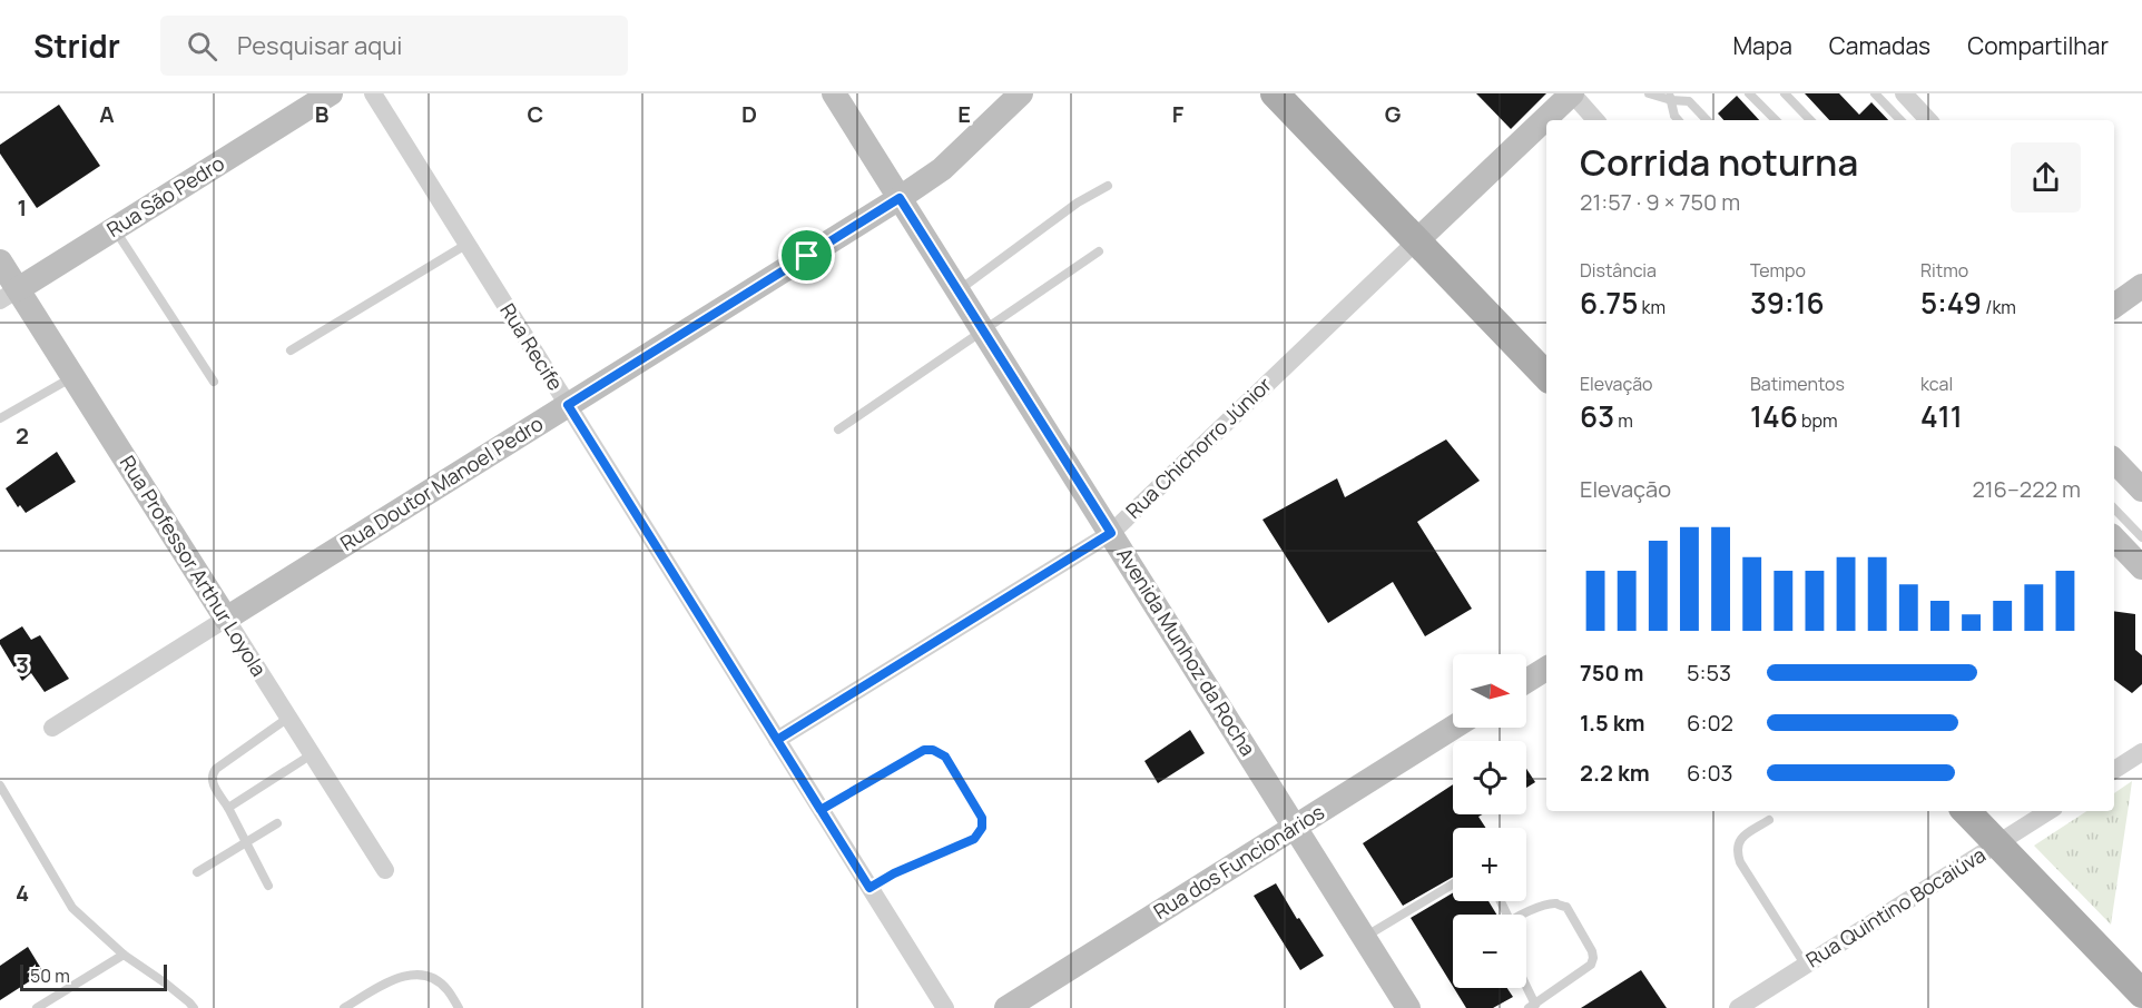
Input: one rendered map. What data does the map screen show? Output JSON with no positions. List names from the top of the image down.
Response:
{
  "streets": {
    "street": [
      "Rua São Pedro",
      "Rua Recife",
      "Rua Chichorro Júnior",
      "Rua Doutor Manoel Pedro",
      "Rua Professor Arthur Loyola",
      "Avenida Munhoz da Rocha",
      "Rua dos Funcionários",
      "Rua Quintino Bocaiúva"
    ]
  },
  "crossings": [
    ["Rua São Pedro", "Rua Professor Arthur Loyola"],
    ["Rua Recife", "Rua Chichorro Júnior"],
    ["Rua Recife", "Rua Doutor Manoel Pedro"],
    ["Rua Chichorro Júnior", "Avenida Munhoz da Rocha"],
    ["Rua Doutor Manoel Pedro", "Rua Professor Arthur Loyola"],
    ["Rua Doutor Manoel Pedro", "Avenida Munhoz da Rocha"],
    ["Avenida Munhoz da Rocha", "Rua dos Funcionários"]
  ],
  "scale_bar": "50 m",
  "north": "right",
  "page": {
    "header": "Stridr",
    "search": "Pesquisar aqui",
    "nav": ["Mapa", "Camadas", "Compartilhar"],
    "heading": ["Corrida noturna", "21:57 · 9 × 750 m"],
    "stats": [
      ["Distância", "6.75 km"],
      ["Tempo", "39:16"],
      ["Ritmo", "5:49 /km"],
      ["Elevação", "63 m"],
      ["Batimentos", "146 bpm"],
      ["kcal", "411"]
    ],
    "chart": ["Elevação", "216–222 m"],
    "list": [
      {
        "name": "750 m",
        "note": "5:53"
      },
      {
        "name": "1.5 km",
        "note": "6:02"
      },
      {
        "name": "2.2 km",
        "note": "6:03"
      }
    ],
    "map_buttons": ["+", "−"],
    "scale": "50 m"
  },
  "grid": {
    "columns": [
      "A",
      "B",
      "C",
      "D",
      "E",
      "F",
      "G"
    ],
    "rows": [
      "1",
      "2",
      "3",
      "4"
    ]
  }
}
